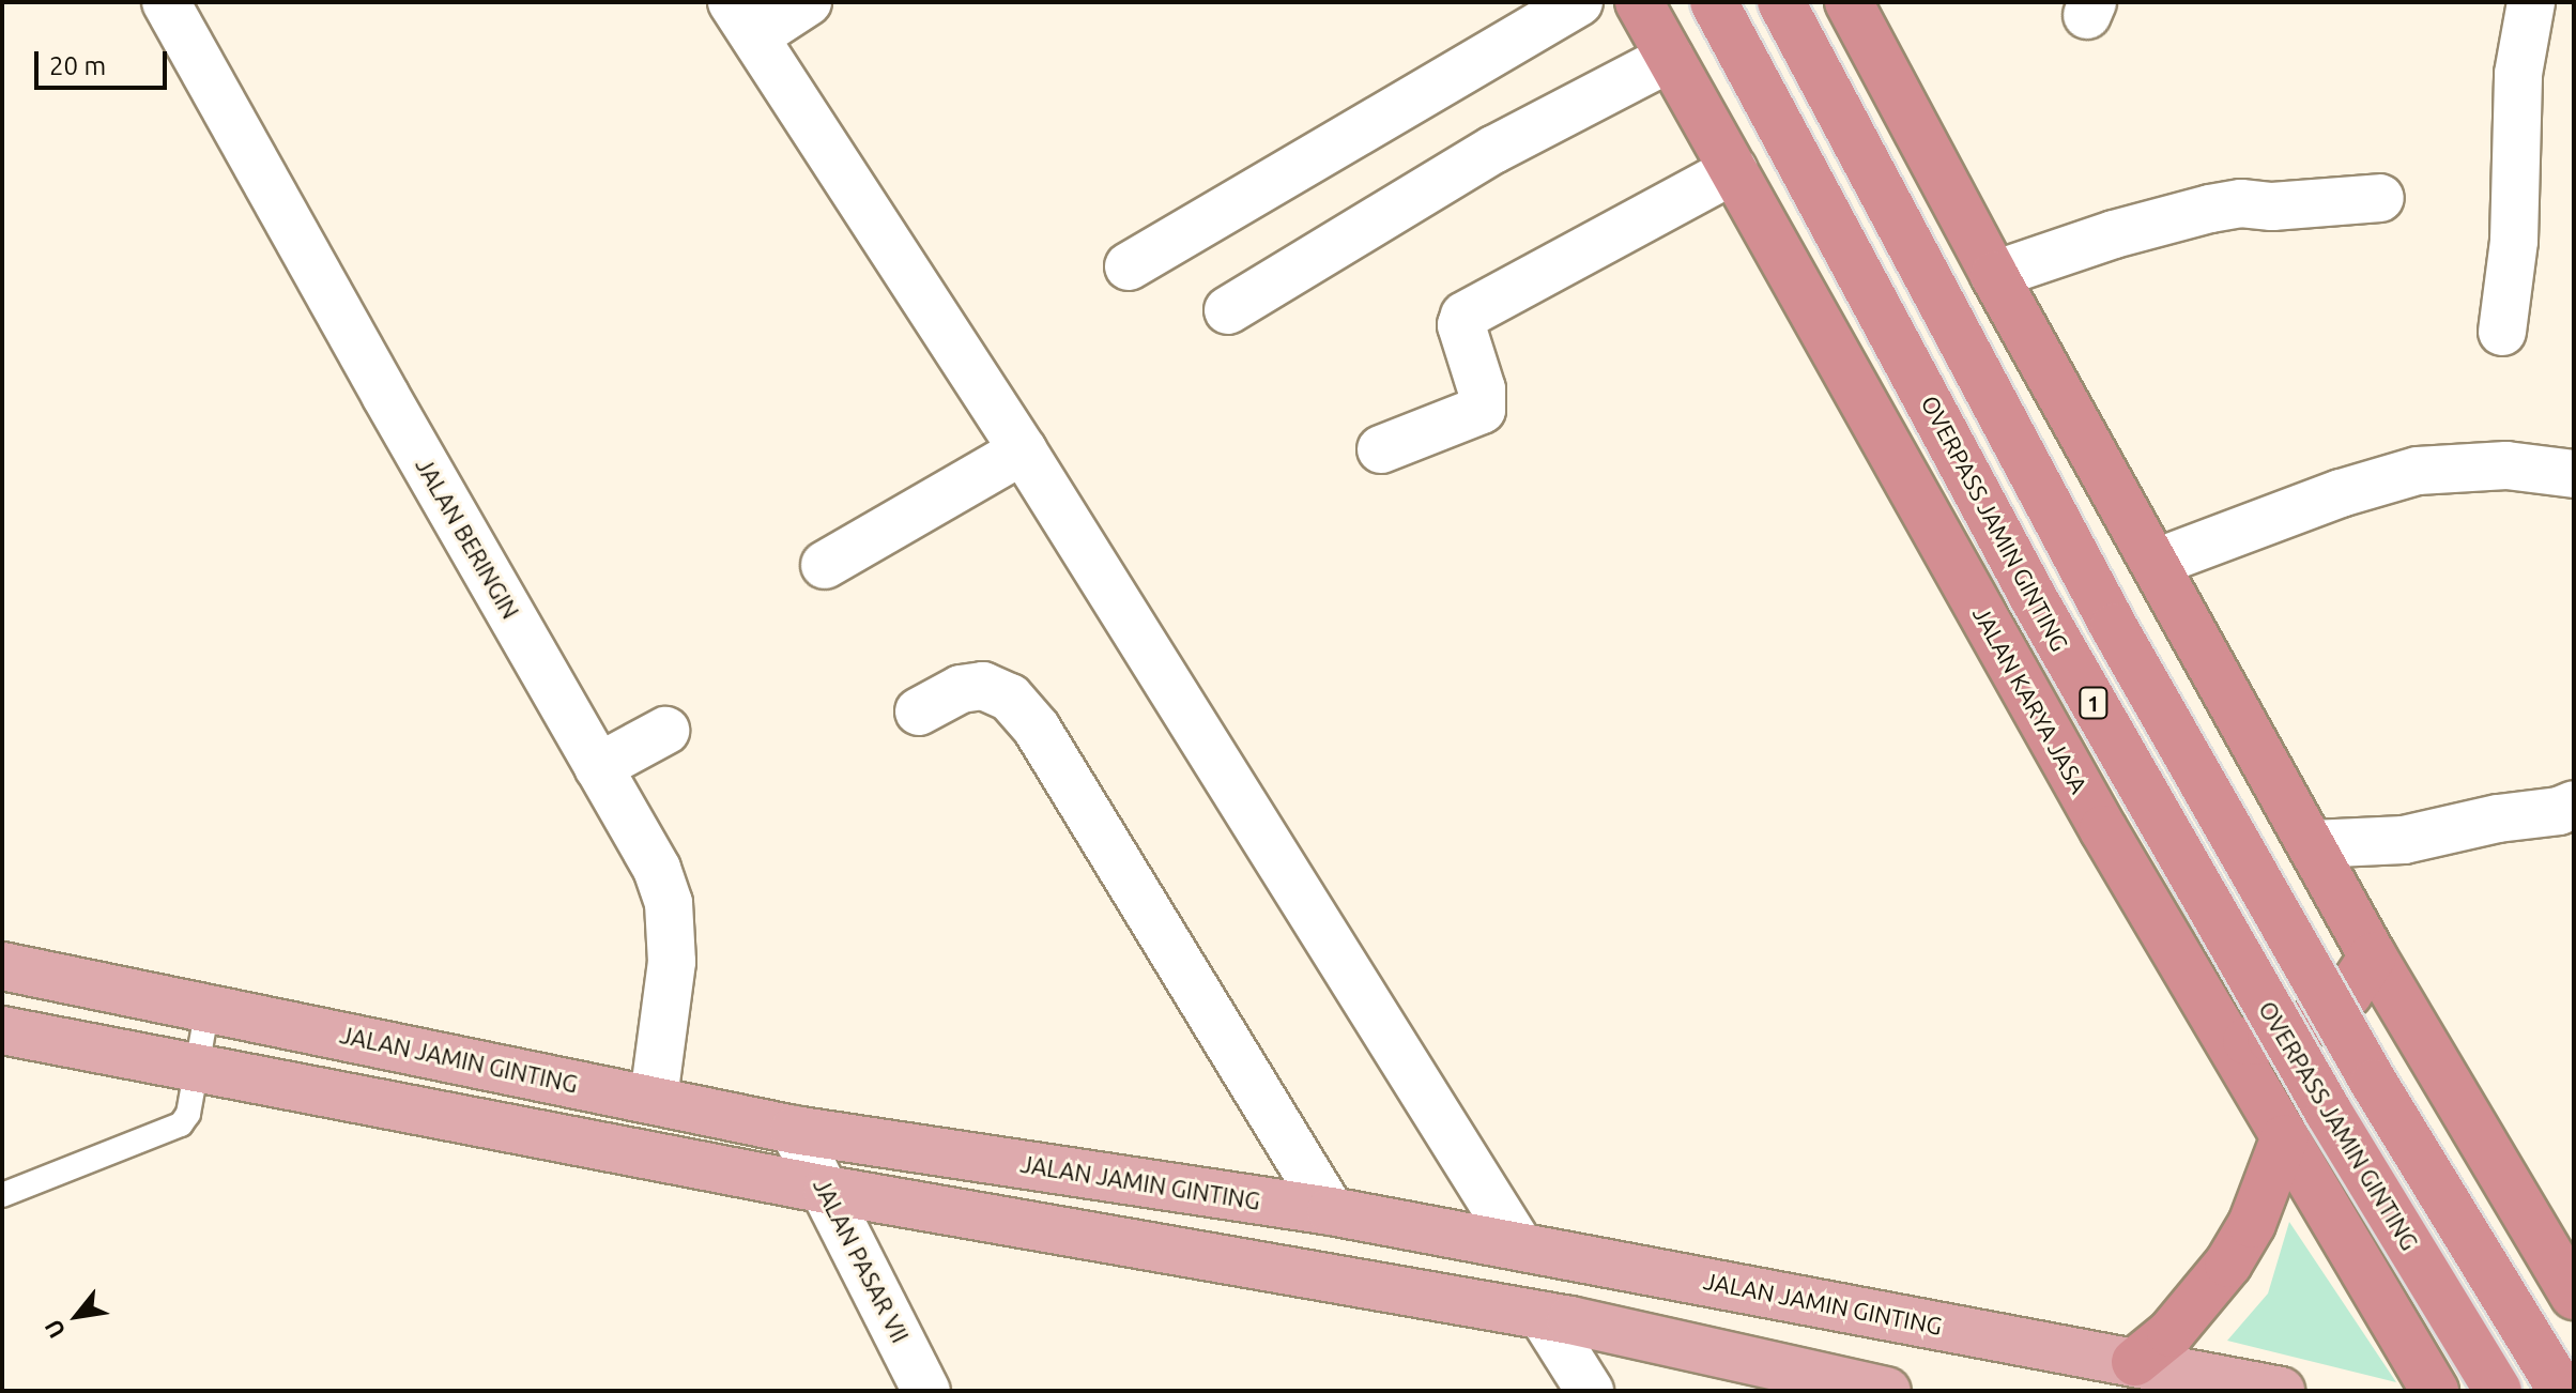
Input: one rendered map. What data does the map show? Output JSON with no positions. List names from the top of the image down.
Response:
{
  "streets": {
    "highway": ["OVERPASS JAMIN GINTING", "JALAN KARYA JASA", "1"],
    "main road": ["JALAN JAMIN GINTING"],
    "street": ["JALAN BERINGIN", "JALAN PASAR VII"]
  },
  "crossings": [
    ["JALAN BERINGIN", "JALAN JAMIN GINTING"],
    ["JALAN JAMIN GINTING", "JALAN PASAR VII"]
  ],
  "scale_bar": "20 m",
  "north": "bottom left"
}
